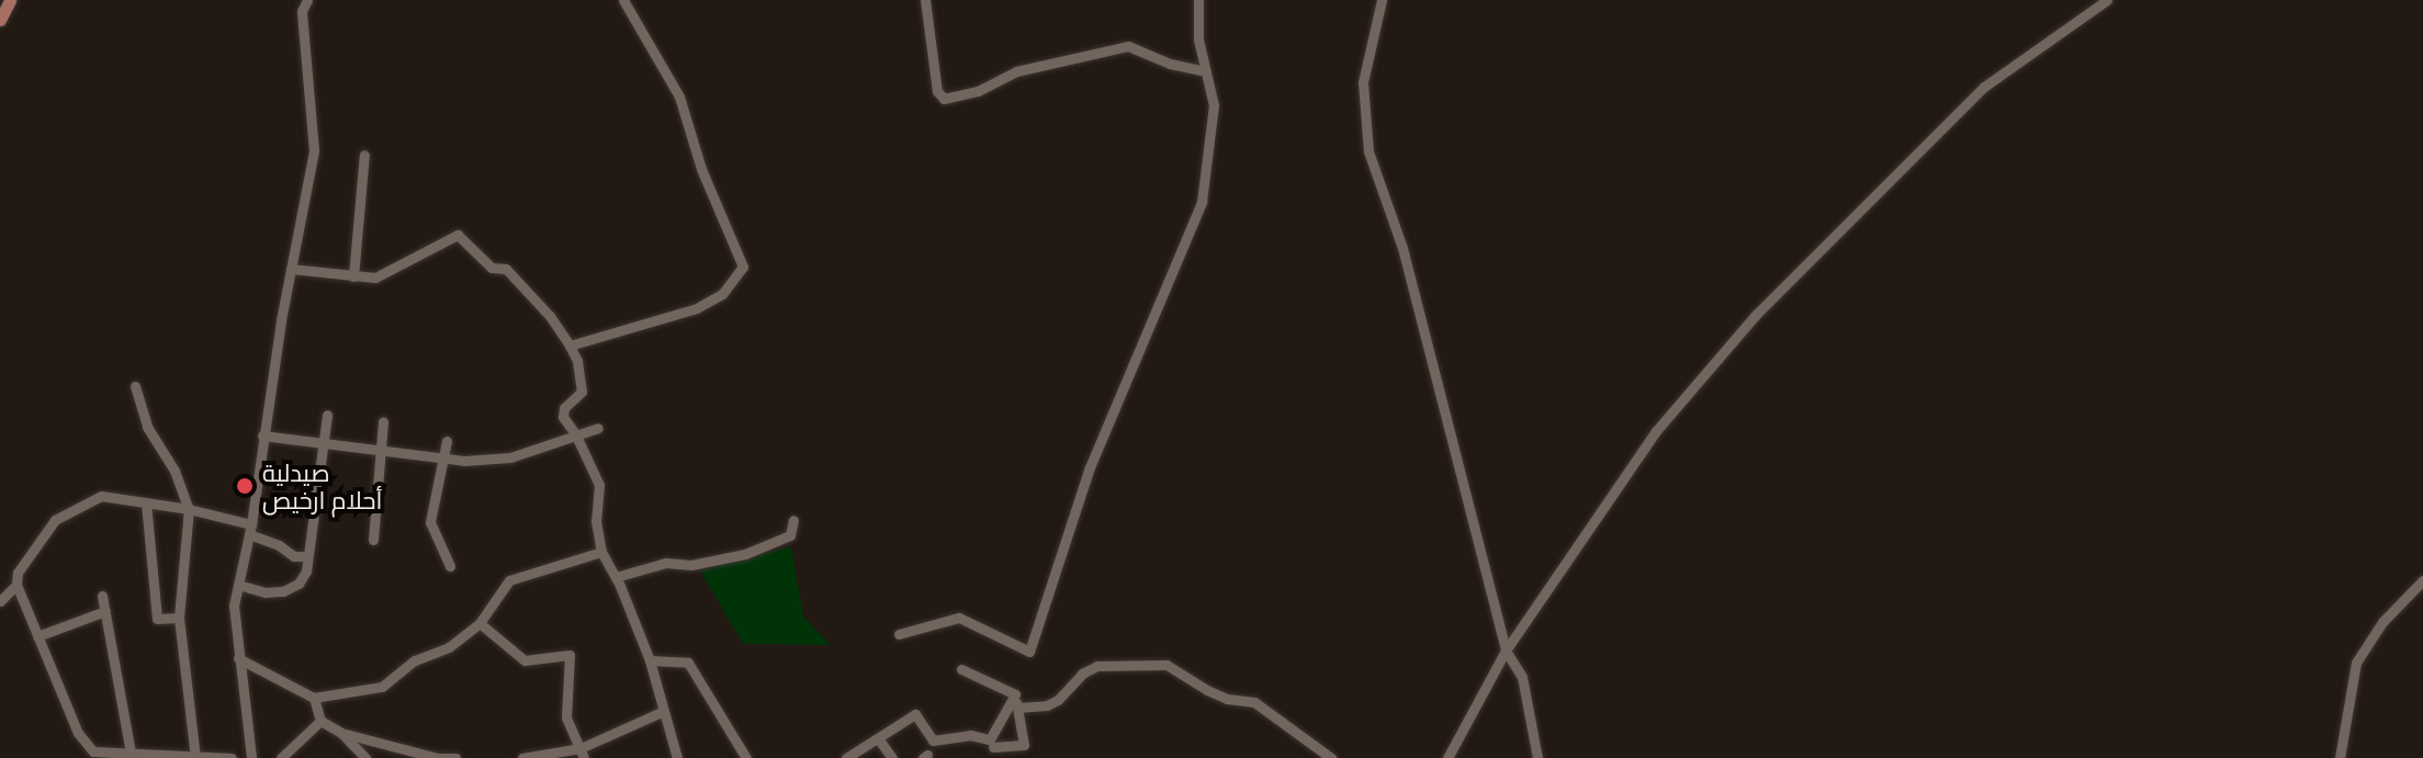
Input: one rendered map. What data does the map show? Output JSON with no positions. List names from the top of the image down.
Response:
{
  "places": ["صيدلية أحلام ارخيص"]
}
